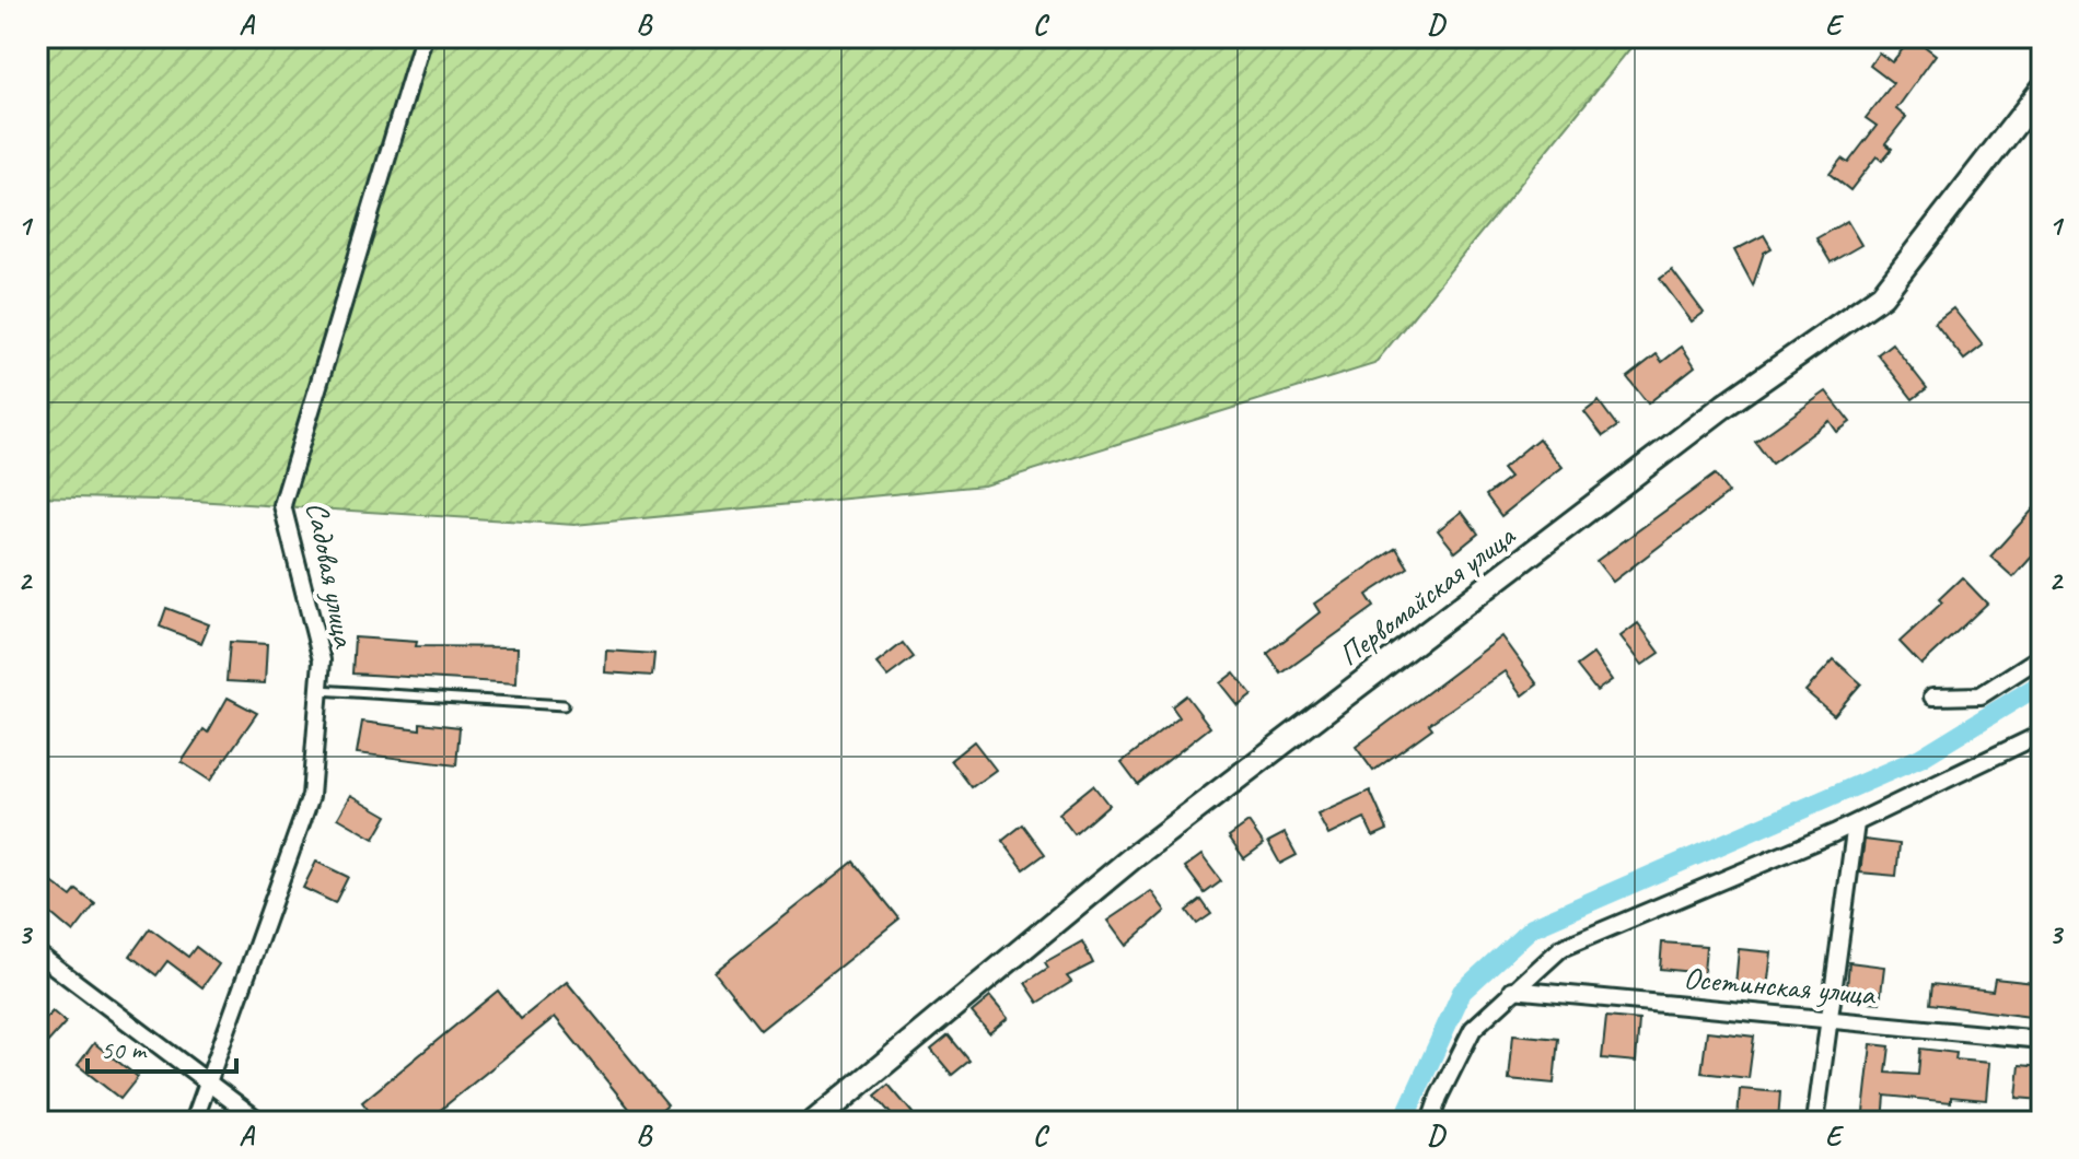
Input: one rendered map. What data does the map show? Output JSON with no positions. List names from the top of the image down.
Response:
{
  "streets": {
    "main road": ["Первомайская улица"],
    "street": ["Садовая улица", "Осетинская улица"]
  },
  "scale_bar": "50 m",
  "grid": {
    "columns": [
      "A",
      "B",
      "C",
      "D",
      "E"
    ],
    "rows": ["1", "2", "3"]
  }
}
